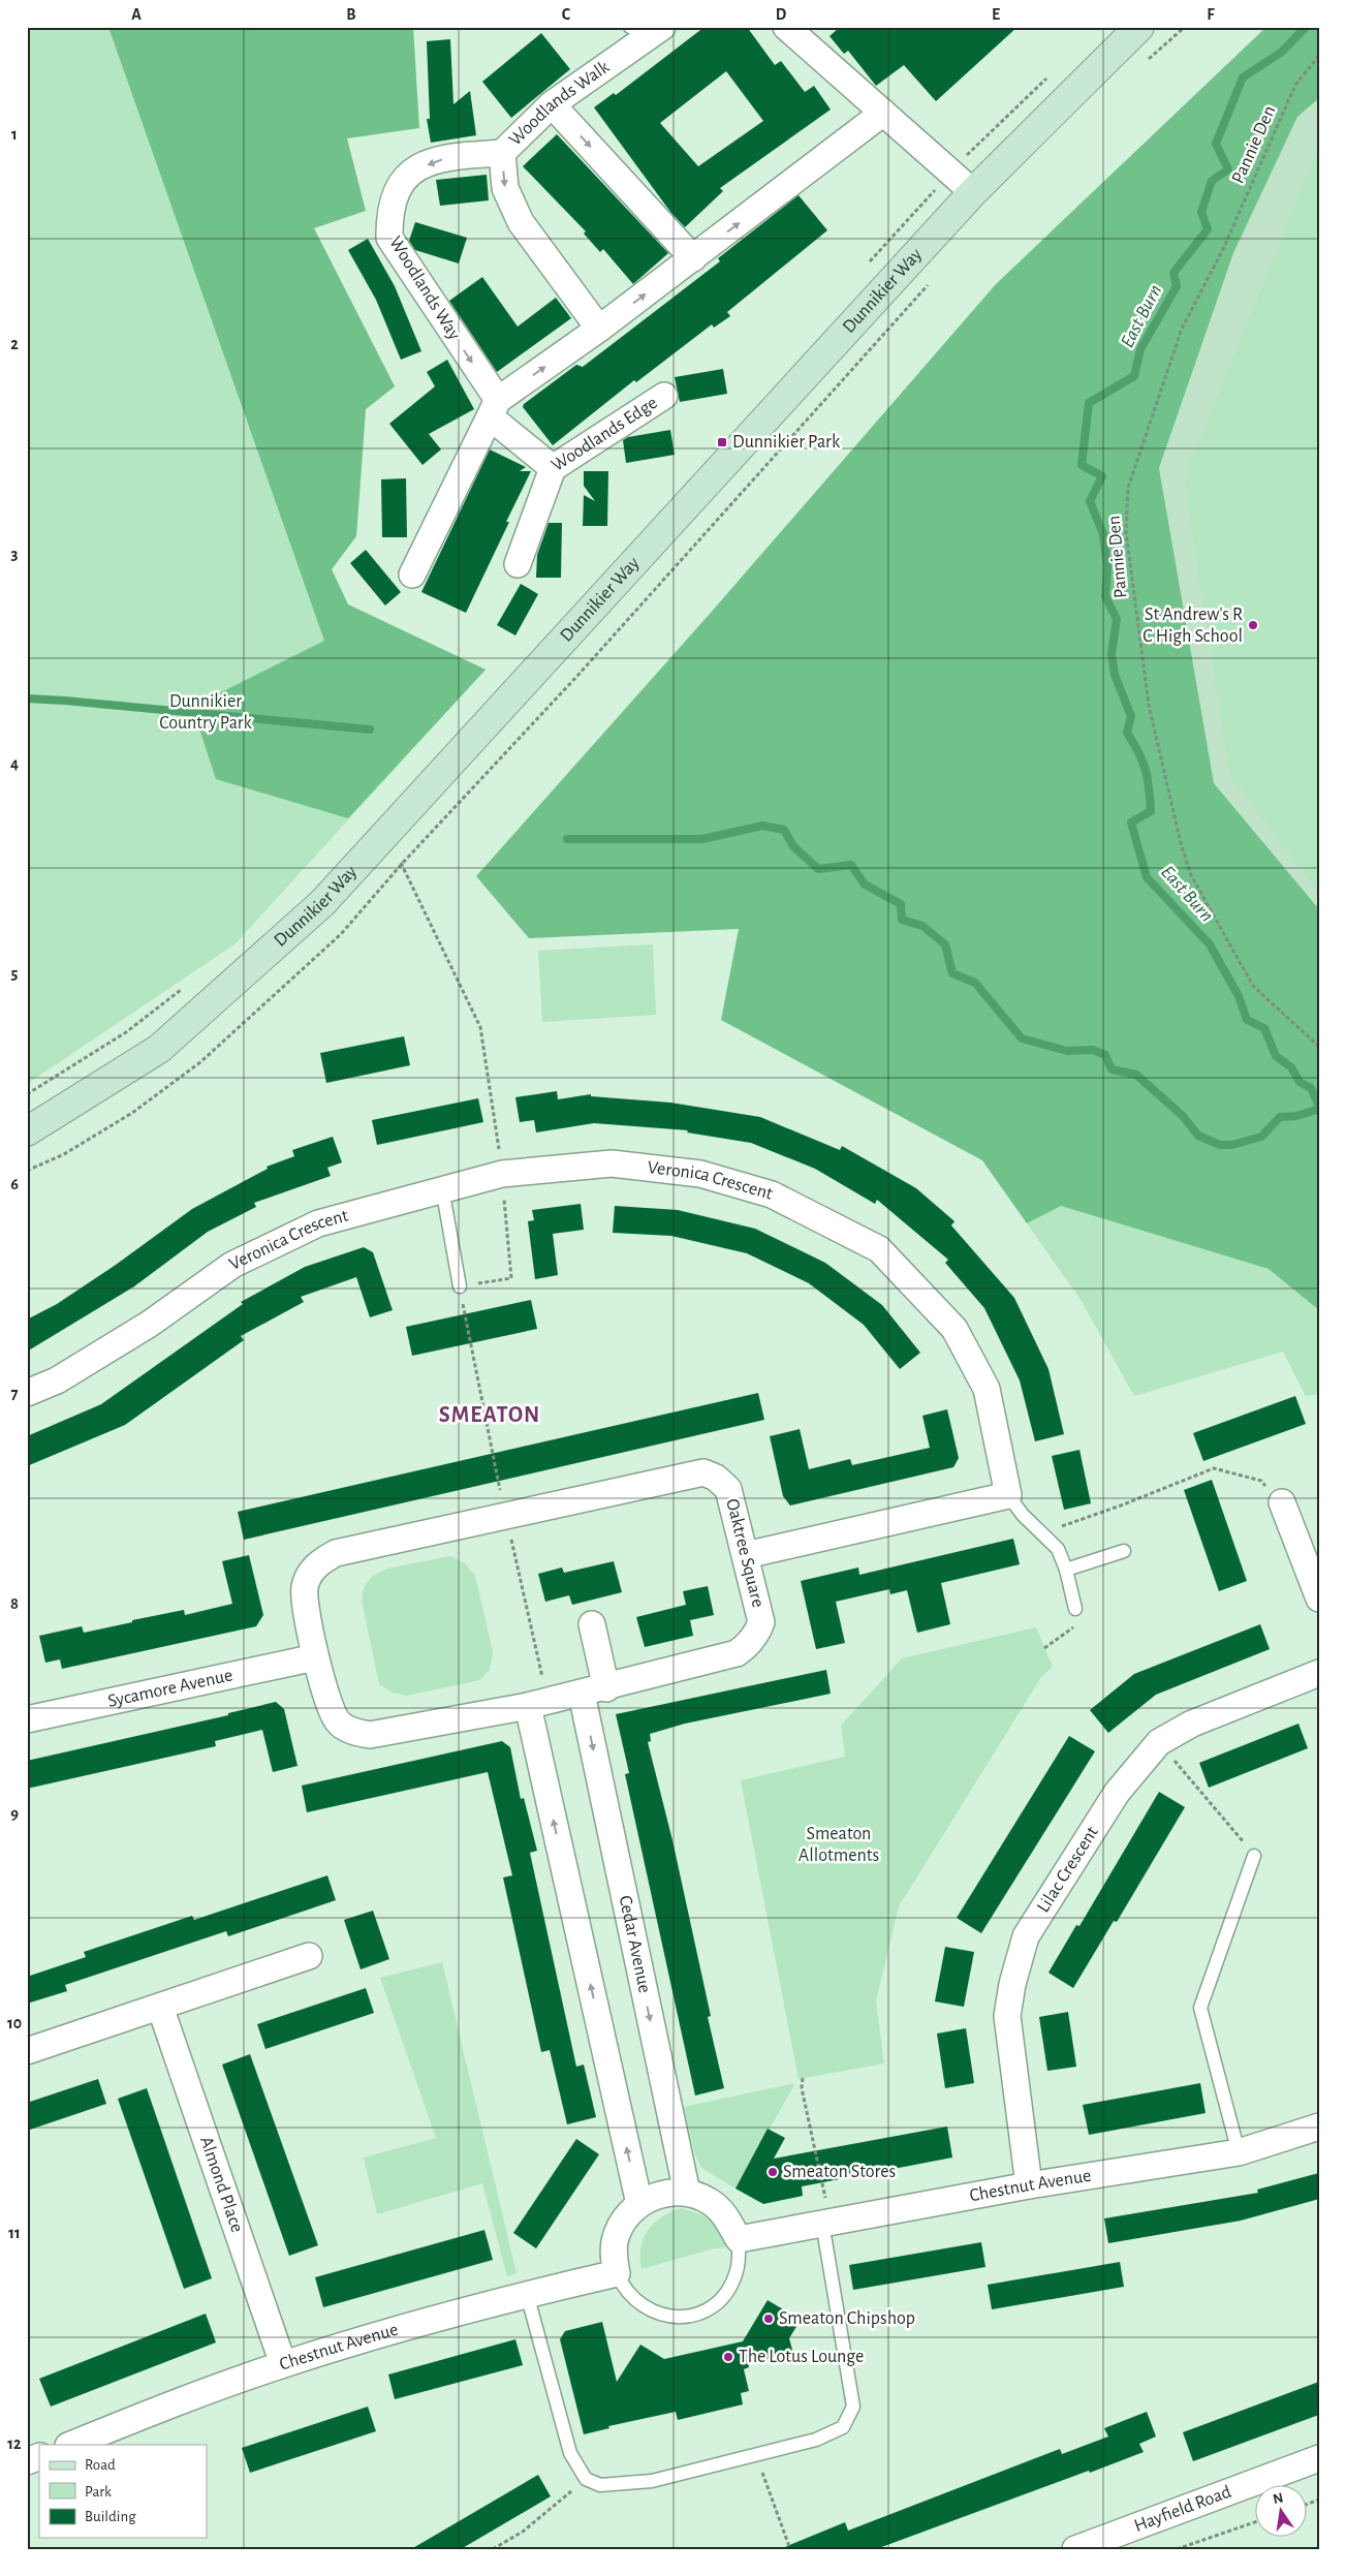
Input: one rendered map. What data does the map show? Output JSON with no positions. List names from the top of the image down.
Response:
{
  "streets": {
    "main road": ["Dunnikier Way"],
    "street": [
      "Woodlands Walk",
      "Woodlands Way",
      "Woodlands Edge",
      "Veronica Crescent",
      "Oaktree Square",
      "Sycamore Avenue",
      "Lilac Crescent",
      "Cedar Avenue",
      "Almond Place",
      "Chestnut Avenue",
      "Hayfield Road"
    ],
    "path": ["Pannie Den"]
  },
  "crossings": [
    ["Woodlands Walk", "Woodlands Way"],
    ["Woodlands Way", "Woodlands Edge"],
    ["Oaktree Square", "Sycamore Avenue"],
    ["Oaktree Square", "Cedar Avenue"],
    ["Lilac Crescent", "Chestnut Avenue"],
    ["Cedar Avenue", "Chestnut Avenue"],
    ["Almond Place", "Chestnut Avenue"]
  ],
  "districts": ["SMEATON"],
  "water": ["East Burn"],
  "parks": ["Dunnikier Country Park", "Smeaton Allotments"],
  "places": {
    "transit": ["Dunnikier Park"],
    "other": [
      "St Andrew's R C High School",
      "Smeaton Stores",
      "Smeaton Chipshop",
      "The Lotus Lounge"
    ]
  },
  "legend": ["Road", "Park", "Building"],
  "north": "top",
  "grid": {
    "columns": [
      "A",
      "B",
      "C",
      "D",
      "E",
      "F"
    ],
    "rows": [
      "1",
      "2",
      "3",
      "4",
      "5",
      "6",
      "7",
      "8",
      "9",
      "10",
      "11",
      "12"
    ]
  }
}
